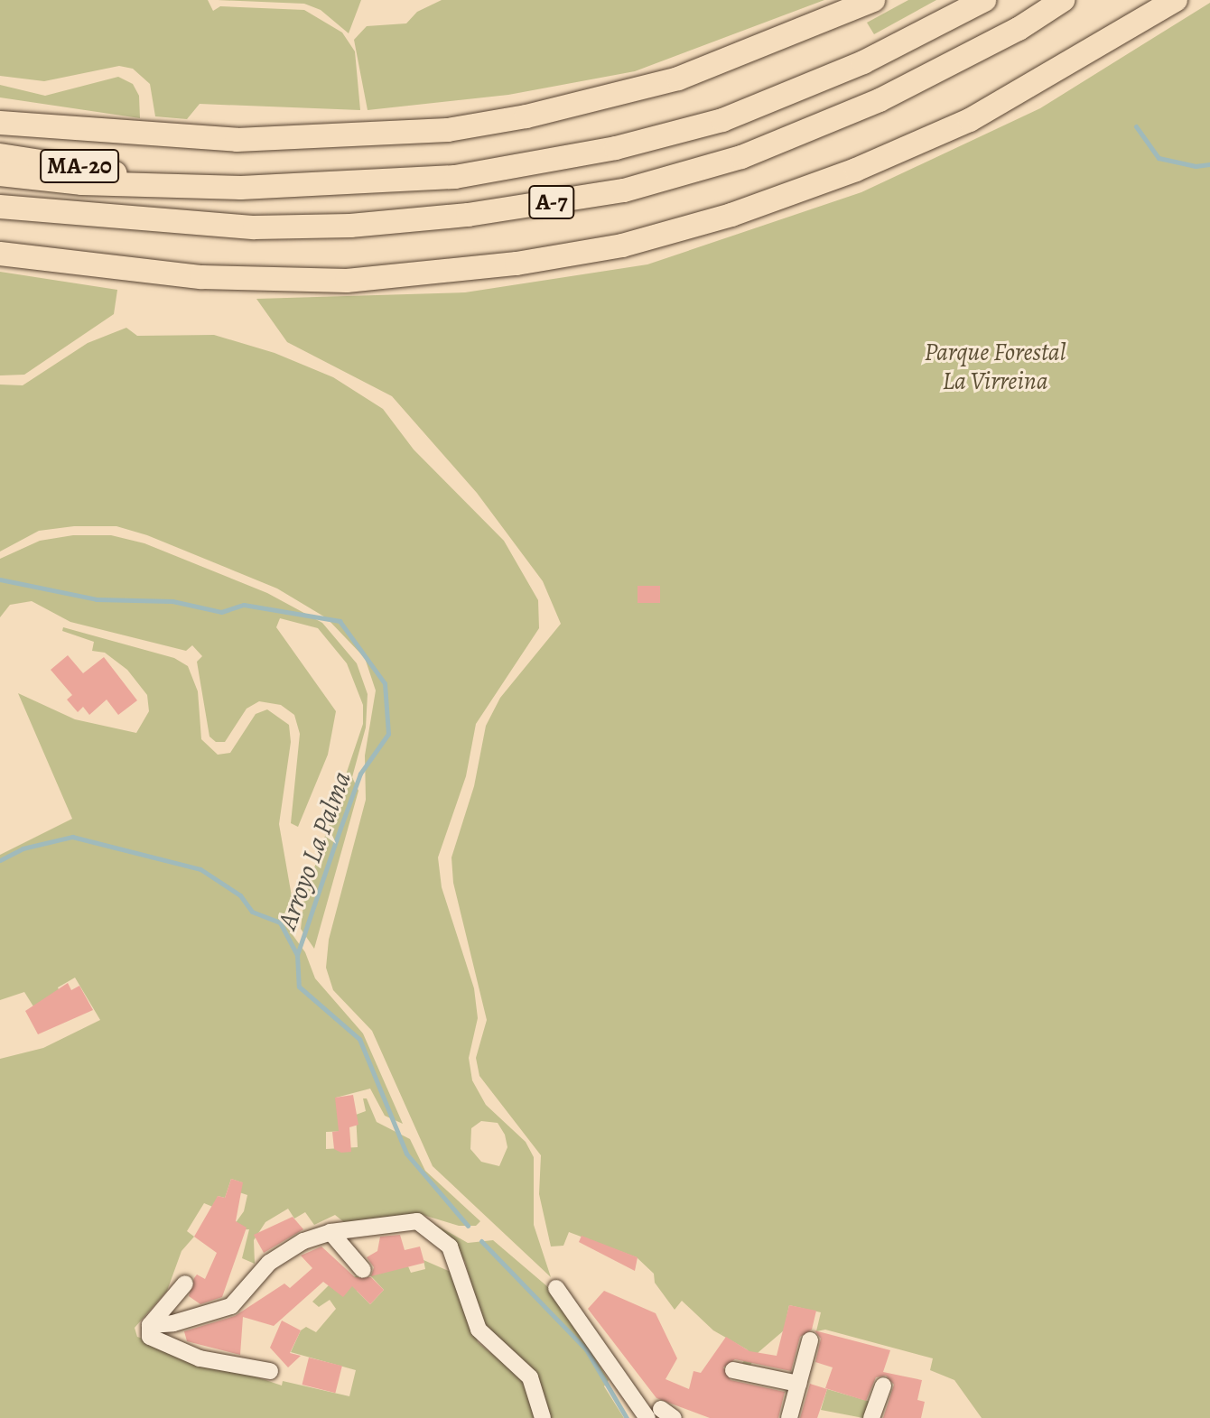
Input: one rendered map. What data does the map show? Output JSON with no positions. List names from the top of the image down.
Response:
{
  "streets": {
    "highway": ["MA-20", "A-7"]
  },
  "crossings": [
    ["MA-20", "A-7"]
  ],
  "water": ["Arroyo La Palma"],
  "parks": ["Parque Forestal La Virreina"]
}
